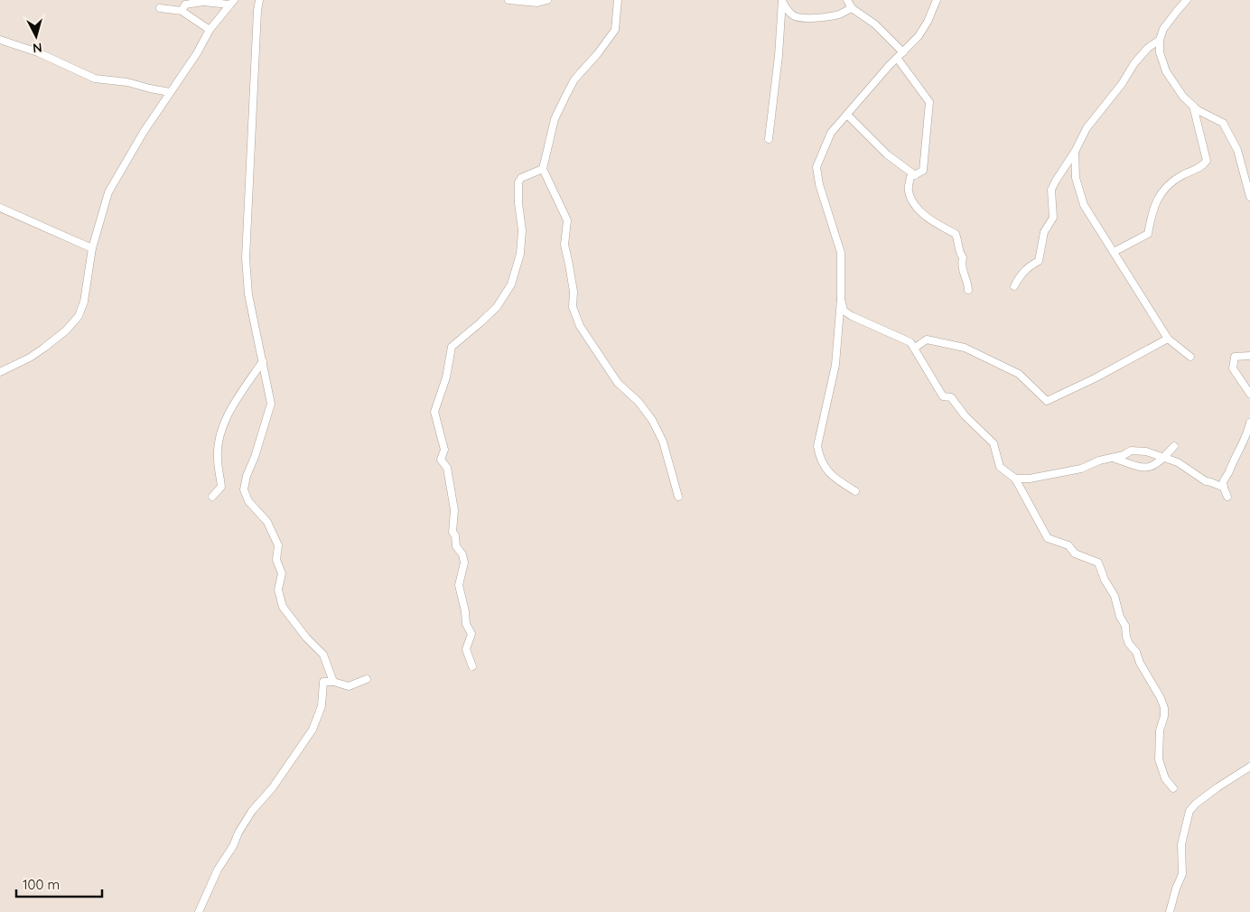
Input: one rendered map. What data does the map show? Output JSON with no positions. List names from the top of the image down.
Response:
{
  "scale_bar": "100 m",
  "north": "bottom"
}
